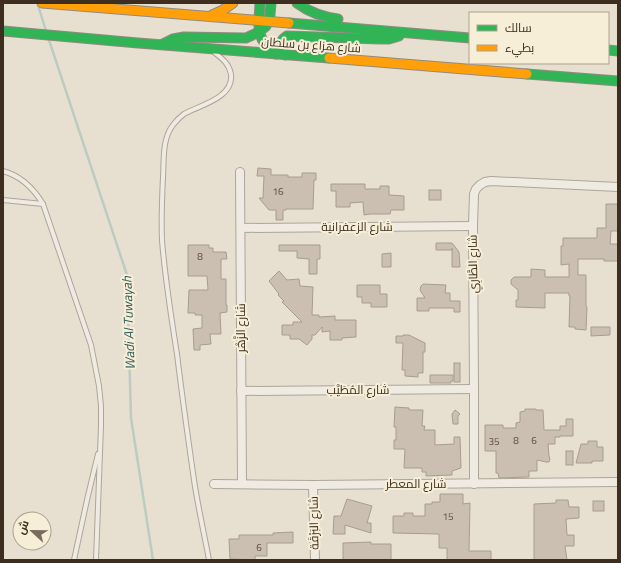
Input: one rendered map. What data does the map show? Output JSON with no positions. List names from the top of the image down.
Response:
{
  "streets": {
    "main road": ["شارع هزاع بن سلطان"],
    "street": [
      "شارع الزعفرانية",
      "شارع الطَّارِي",
      "شارع الزَّهْر",
      "شارع المُطَيَّب",
      "شارع المعطر",
      "شارع البَرْقَة"
    ]
  },
  "crossings": [
    ["شارع الزعفرانية", "شارع الطَّارِي"],
    ["شارع الزعفرانية", "شارع الزَّهْر"],
    ["شارع الطَّارِي", "شارع المُطَيَّب"],
    ["شارع الطَّارِي", "شارع المعطر"],
    ["شارع الزَّهْر", "شارع المُطَيَّب"],
    ["شارع الزَّهْر", "شارع المعطر"],
    ["شارع المعطر", "شارع البَرْقَة"]
  ],
  "water": ["Wadi Al Tuwayah"],
  "house_numbers": [
    "16",
    "8",
    "8",
    "6",
    "35",
    "15",
    "6"
  ],
  "legend": ["سالك", "بطيء"],
  "north": "left"
}
